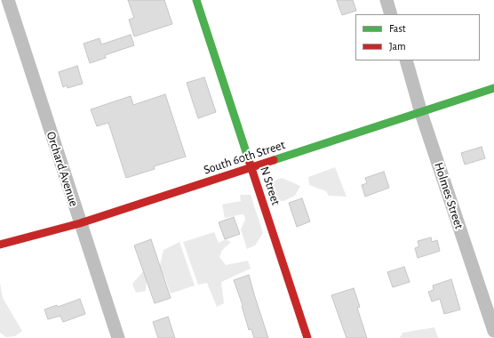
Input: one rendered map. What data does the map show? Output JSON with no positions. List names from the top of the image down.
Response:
{
  "streets": {
    "main road": ["South 60th Street", "N Street"],
    "street": ["Orchard Avenue", "Holmes Street"]
  },
  "crossings": [
    ["South 60th Street", "Orchard Avenue"],
    ["South 60th Street", "N Street"],
    ["South 60th Street", "Holmes Street"]
  ],
  "legend": ["Fast", "Jam"]
}
